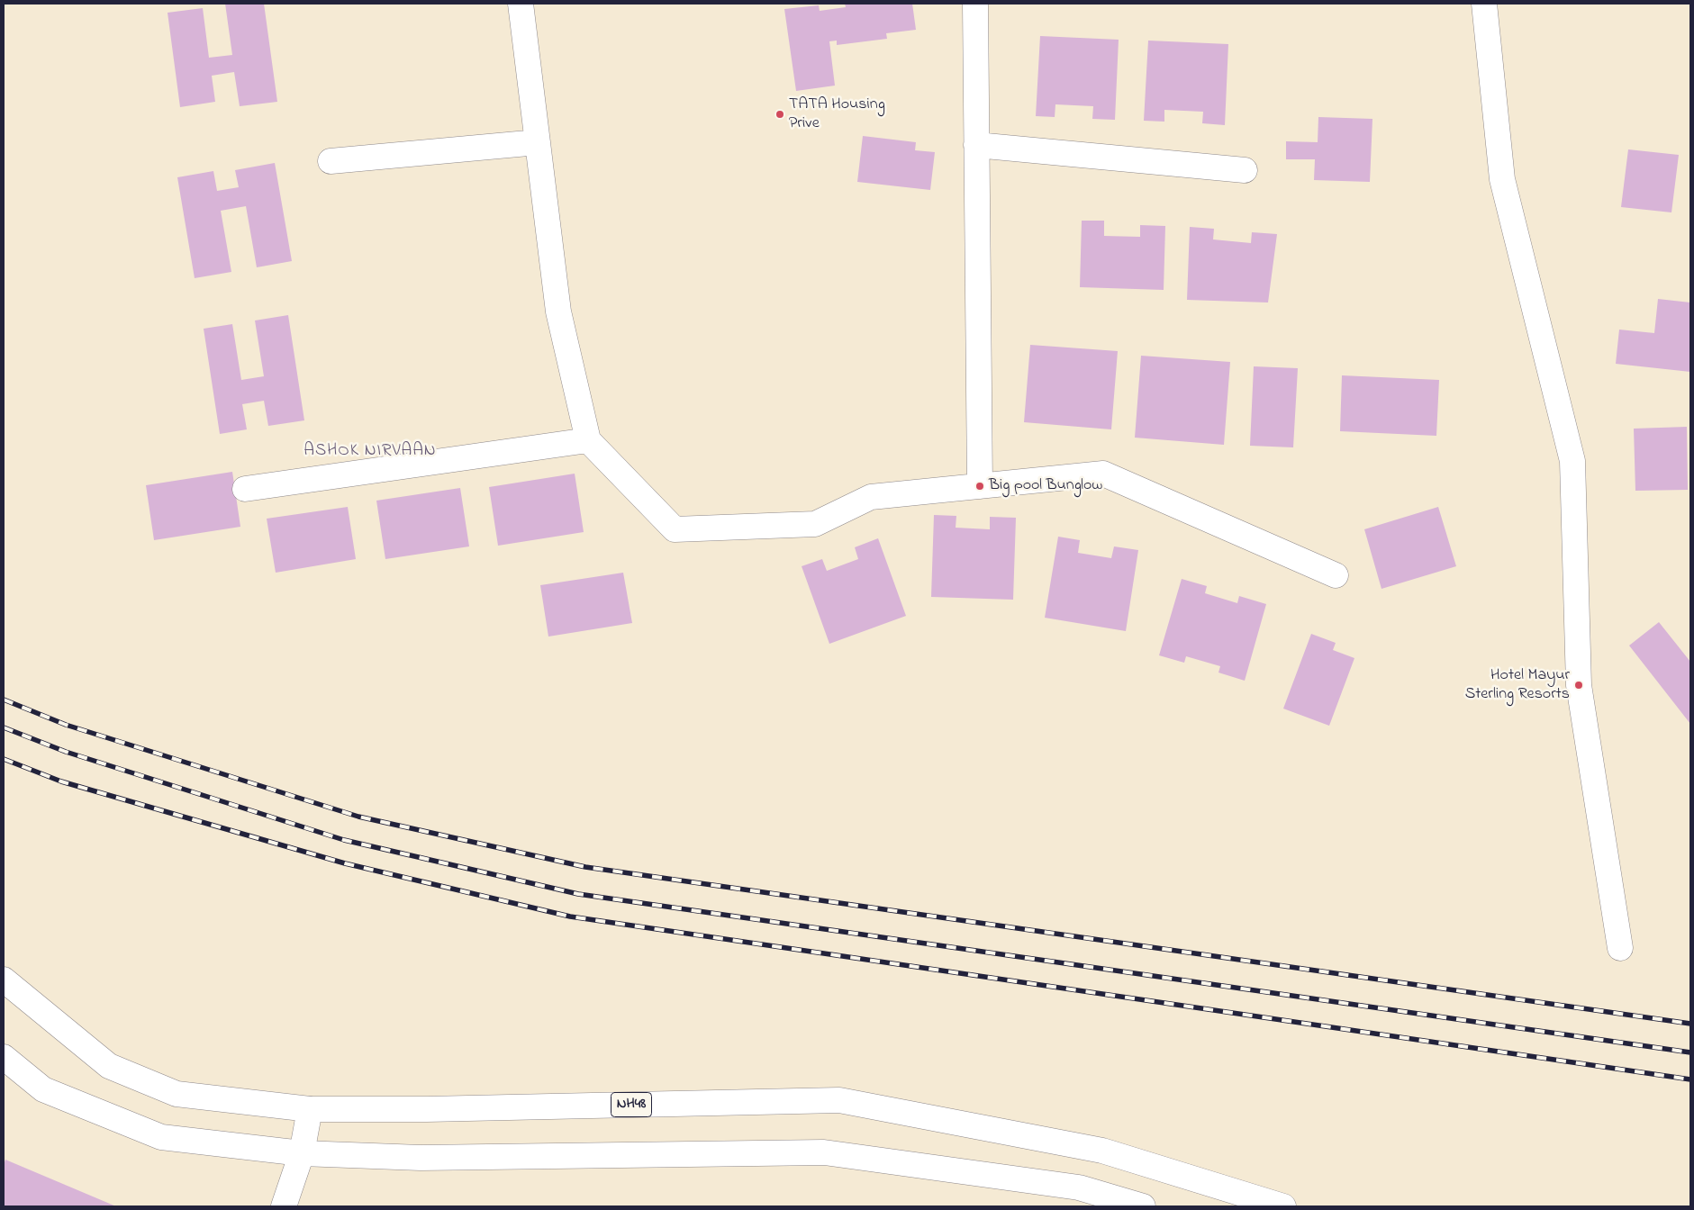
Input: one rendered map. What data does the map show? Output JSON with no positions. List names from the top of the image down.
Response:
{
  "streets": {
    "main road": ["NH48"]
  },
  "districts": ["ASHOK NIRVAAN"],
  "places": ["TATA Housing Prive", "Big pool Bunglow", "Hotel Mayur Sterling Resorts"]
}
